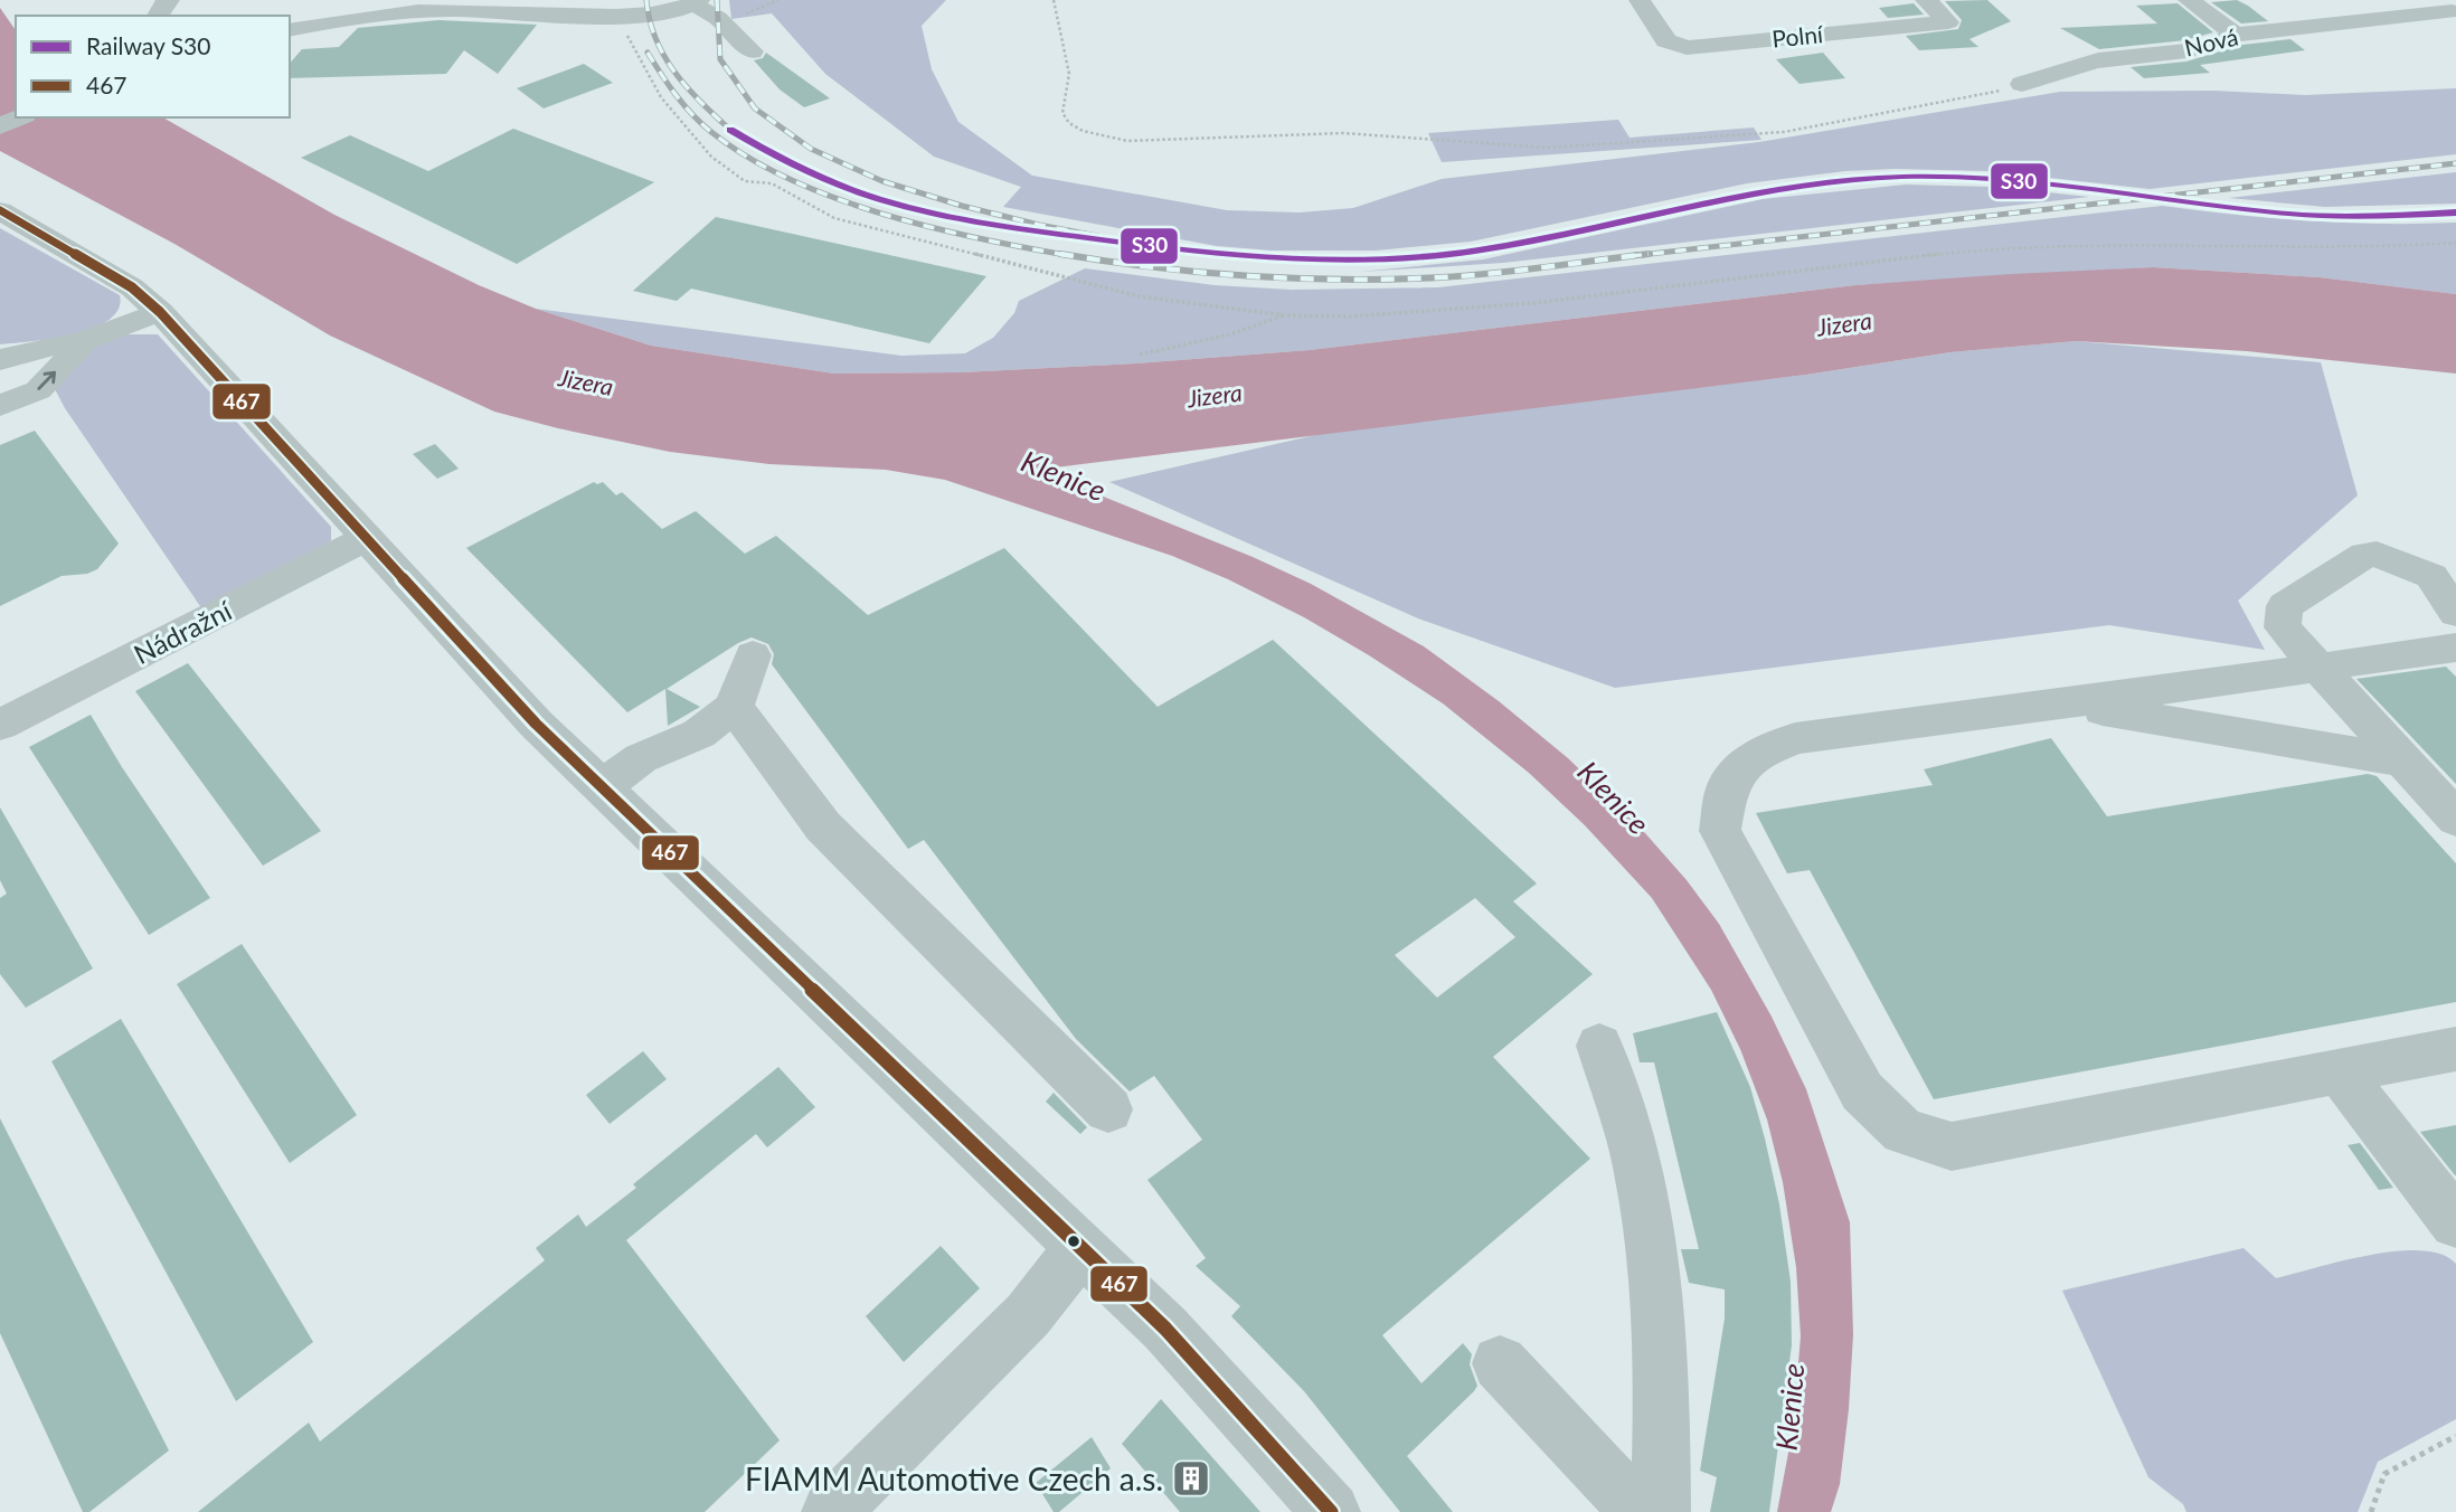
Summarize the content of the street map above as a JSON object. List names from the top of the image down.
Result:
{
  "streets": {
    "street": ["Polní", "Nová", "Nádražní"]
  },
  "water": ["Jizera", "Klenice"],
  "places": {
    "building": ["FIAMM Automotive Czech a.s."]
  },
  "lines": ["rail line S30", "transit line 467"],
  "legend": ["Railway S30", "467"]
}
